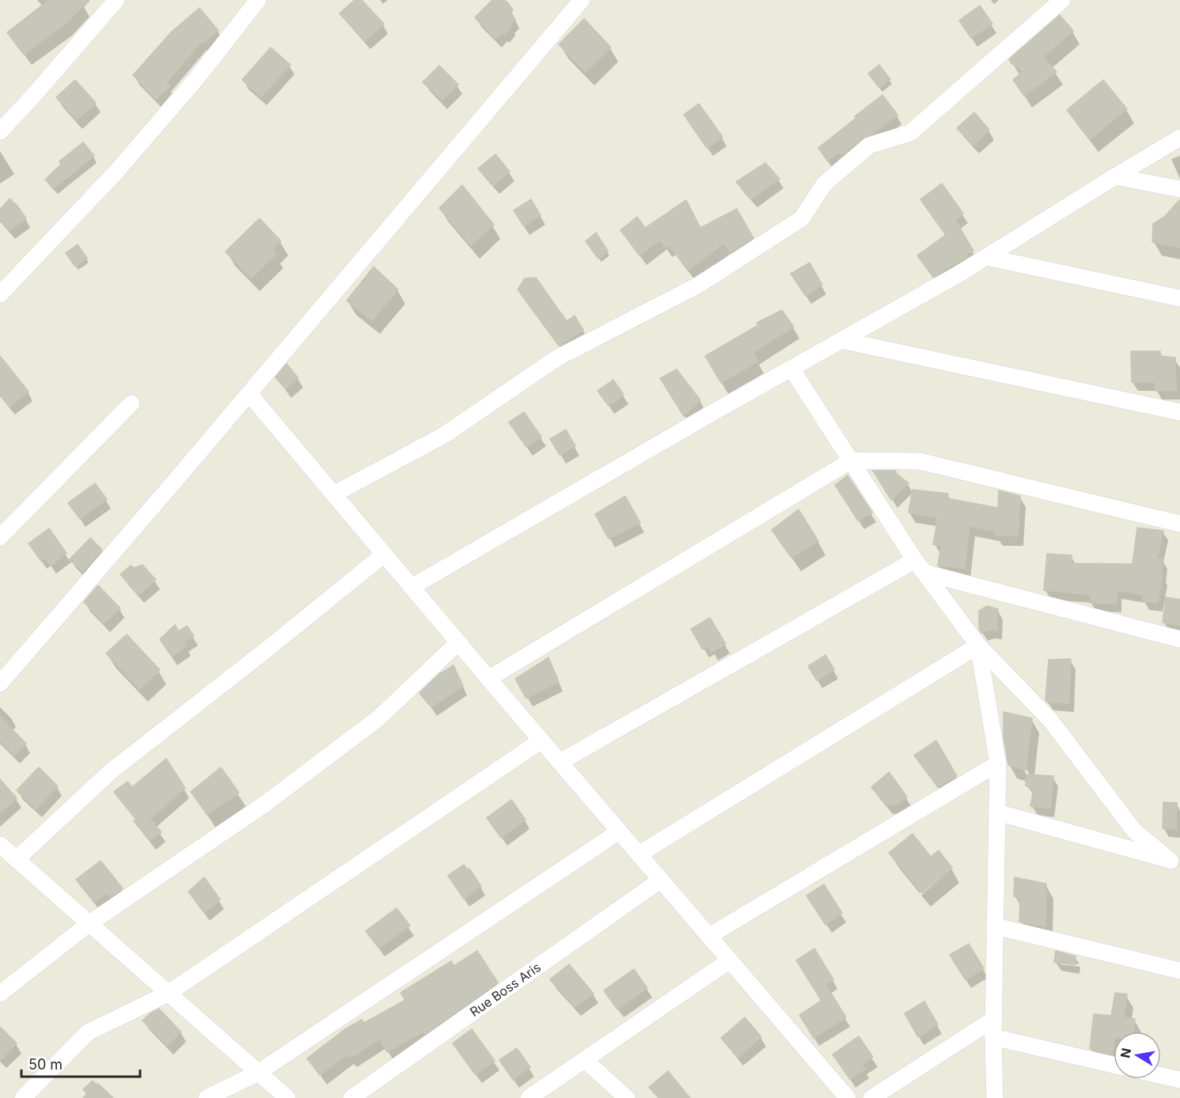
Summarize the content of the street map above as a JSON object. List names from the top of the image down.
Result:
{
  "streets": {
    "street": ["Rue Boss Aris"]
  },
  "scale_bar": "50 m",
  "north": "left"
}
